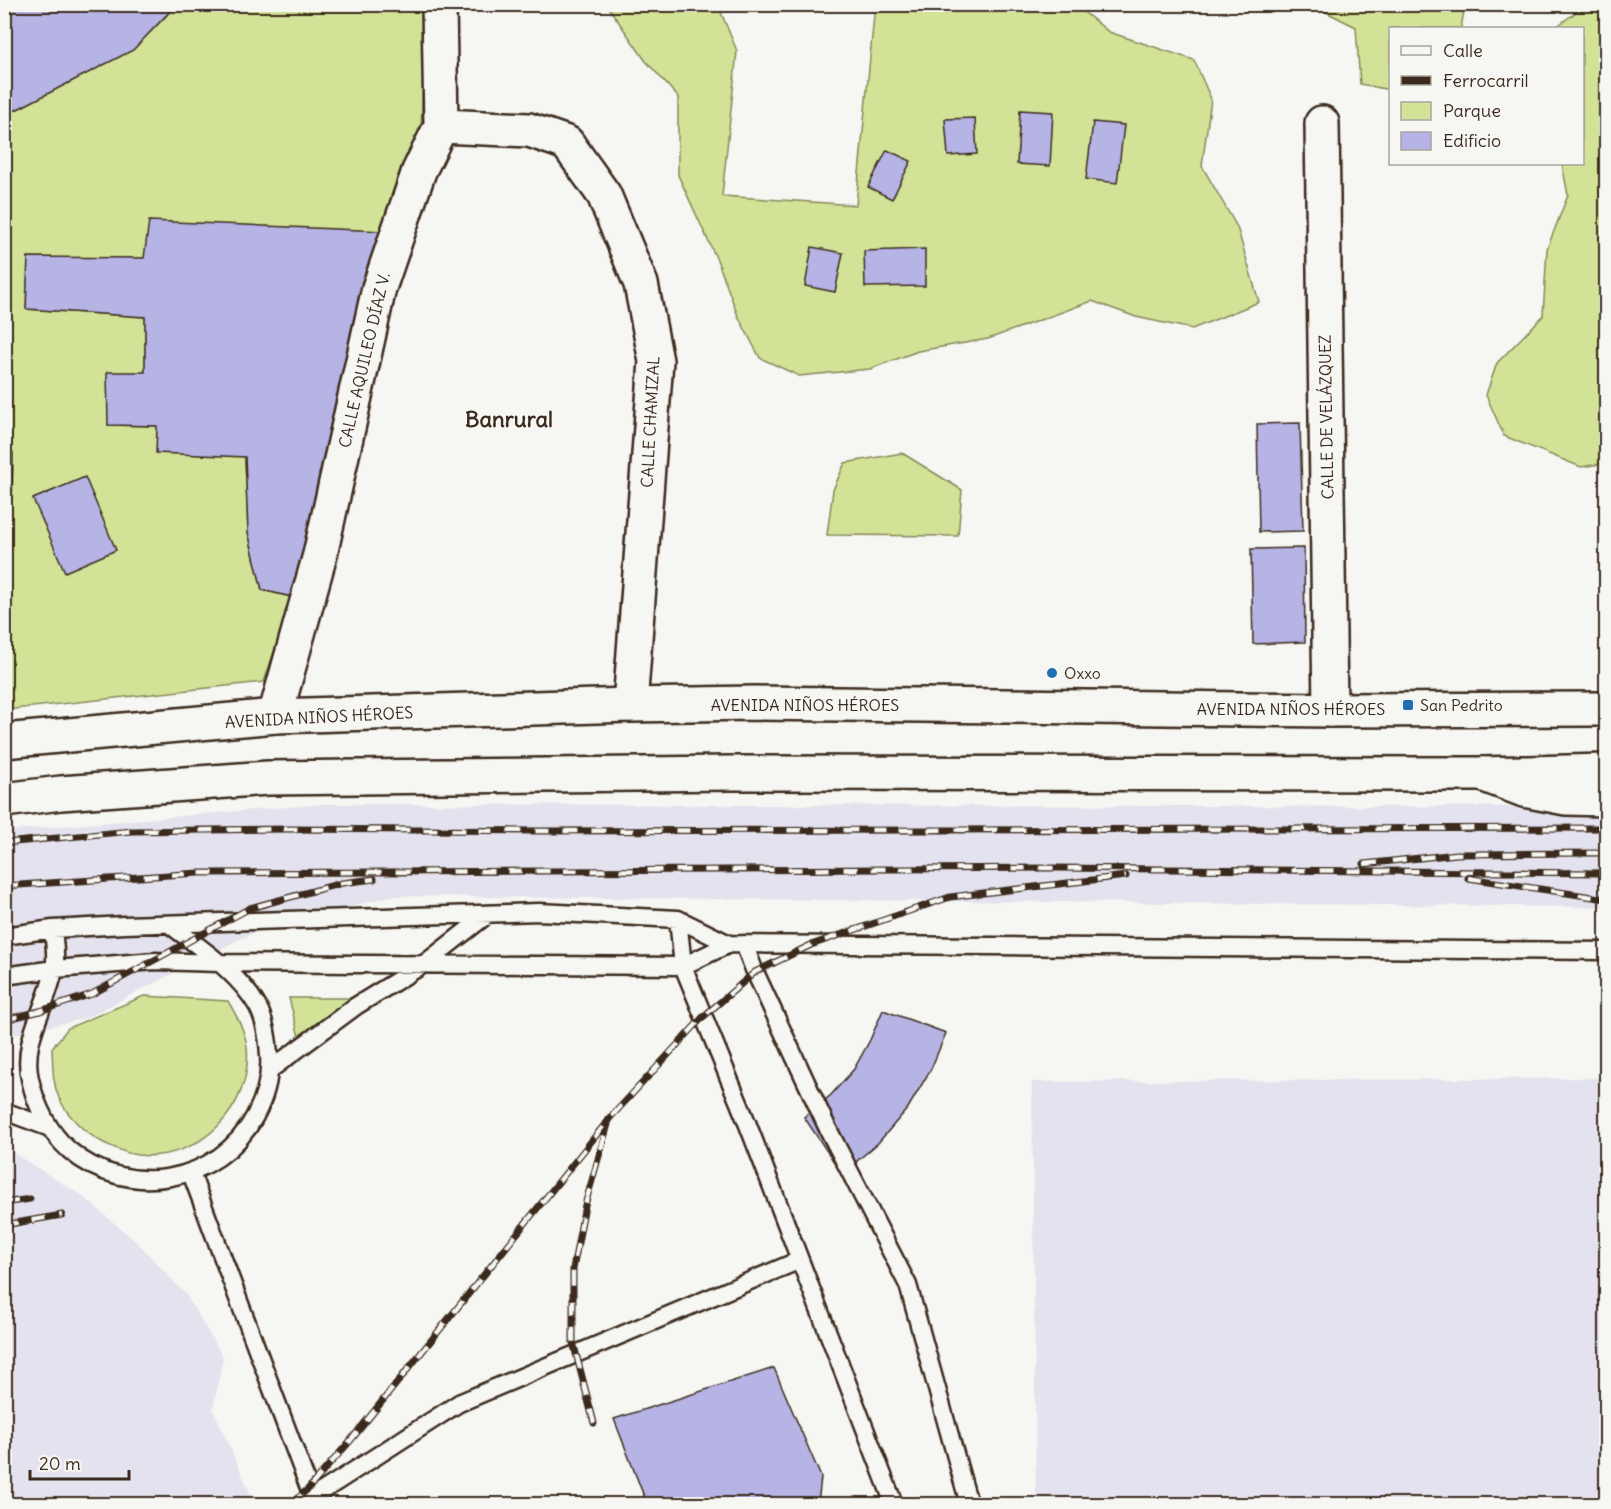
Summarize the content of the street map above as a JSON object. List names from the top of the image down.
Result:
{
  "streets": {
    "main road": [
      "CALLE AQUILEO DÍAZ V.",
      "CALLE DE VELÁZQUEZ",
      "CALLE CHAMIZAL",
      "AVENIDA NIÑOS HÉROES"
    ]
  },
  "crossings": [
    ["CALLE AQUILEO DÍAZ V.", "CALLE CHAMIZAL"],
    ["CALLE AQUILEO DÍAZ V.", "AVENIDA NIÑOS HÉROES"],
    ["CALLE DE VELÁZQUEZ", "AVENIDA NIÑOS HÉROES"],
    ["CALLE CHAMIZAL", "AVENIDA NIÑOS HÉROES"]
  ],
  "districts": ["Banrural"],
  "places": {
    "other": ["Oxxo"],
    "transit": ["San Pedrito"]
  },
  "legend": [
    "Calle",
    "Ferrocarril",
    "Parque",
    "Edificio"
  ],
  "scale_bar": "20 m"
}
